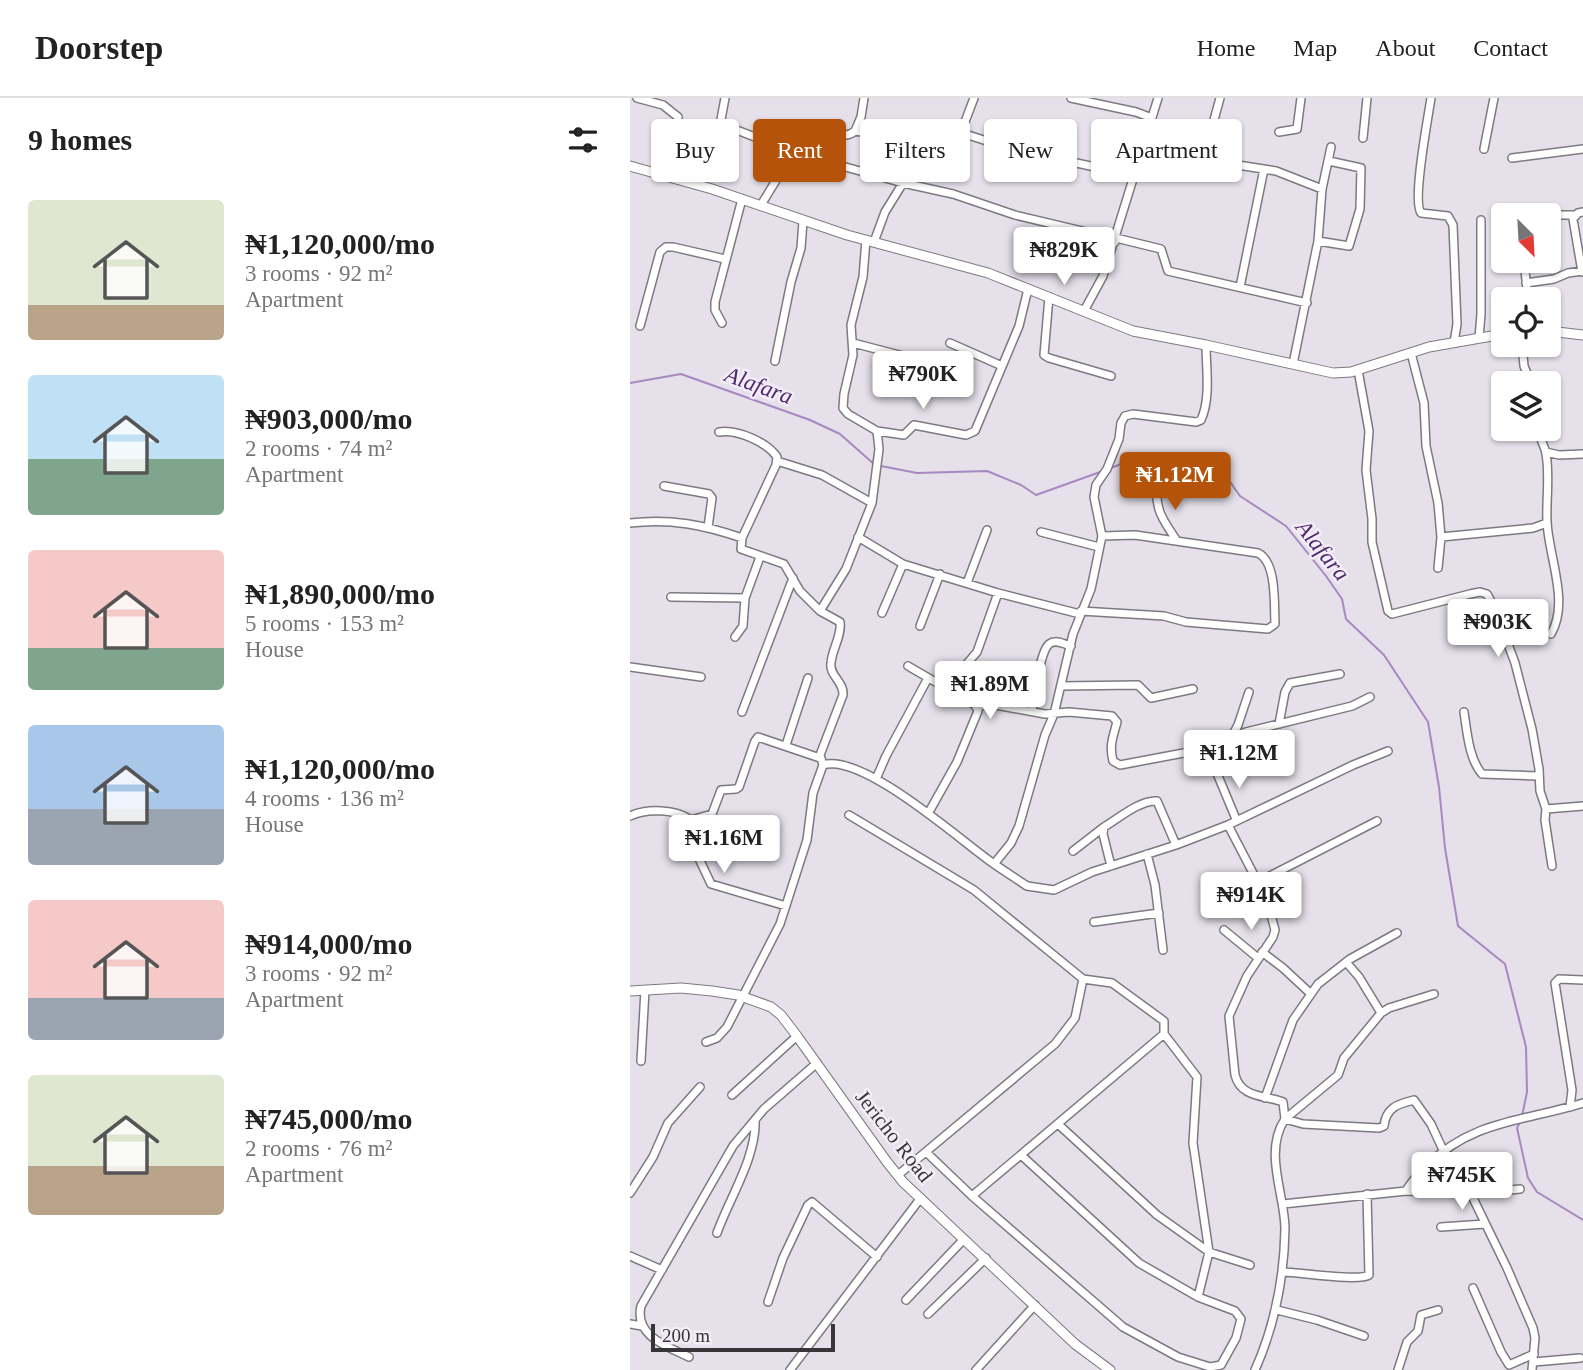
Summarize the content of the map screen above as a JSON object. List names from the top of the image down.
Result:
{
  "streets": {
    "street": ["Jericho Road"]
  },
  "water": ["Alafara"],
  "scale_bar": "200 m",
  "north": "bottom right",
  "page": {
    "header": "Doorstep",
    "nav": [
      "Home",
      "Map",
      "About",
      "Contact"
    ],
    "heading": "9 homes",
    "chip": [
      "Buy",
      "Rent",
      "Filters",
      "New",
      "Apartment"
    ],
    "list": [
      {
        "name": "₦1,120,000/mo",
        "note": "3 rooms · 92 m² · Apartment"
      },
      {
        "name": "₦903,000/mo",
        "note": "2 rooms · 74 m² · Apartment"
      },
      {
        "name": "₦1,890,000/mo",
        "note": "5 rooms · 153 m² · House"
      },
      {
        "name": "₦1,120,000/mo",
        "note": "4 rooms · 136 m² · House"
      },
      {
        "name": "₦914,000/mo",
        "note": "3 rooms · 92 m² · Apartment"
      },
      {
        "name": "₦745,000/mo",
        "note": "2 rooms · 76 m² · Apartment"
      }
    ],
    "price": [
      "₦829K",
      "₦790K",
      "₦1.12M",
      "₦903K",
      "₦1.89M",
      "₦1.12M",
      "₦1.16M",
      "₦914K",
      "₦745K"
    ],
    "scale": "200 m"
  }
}
